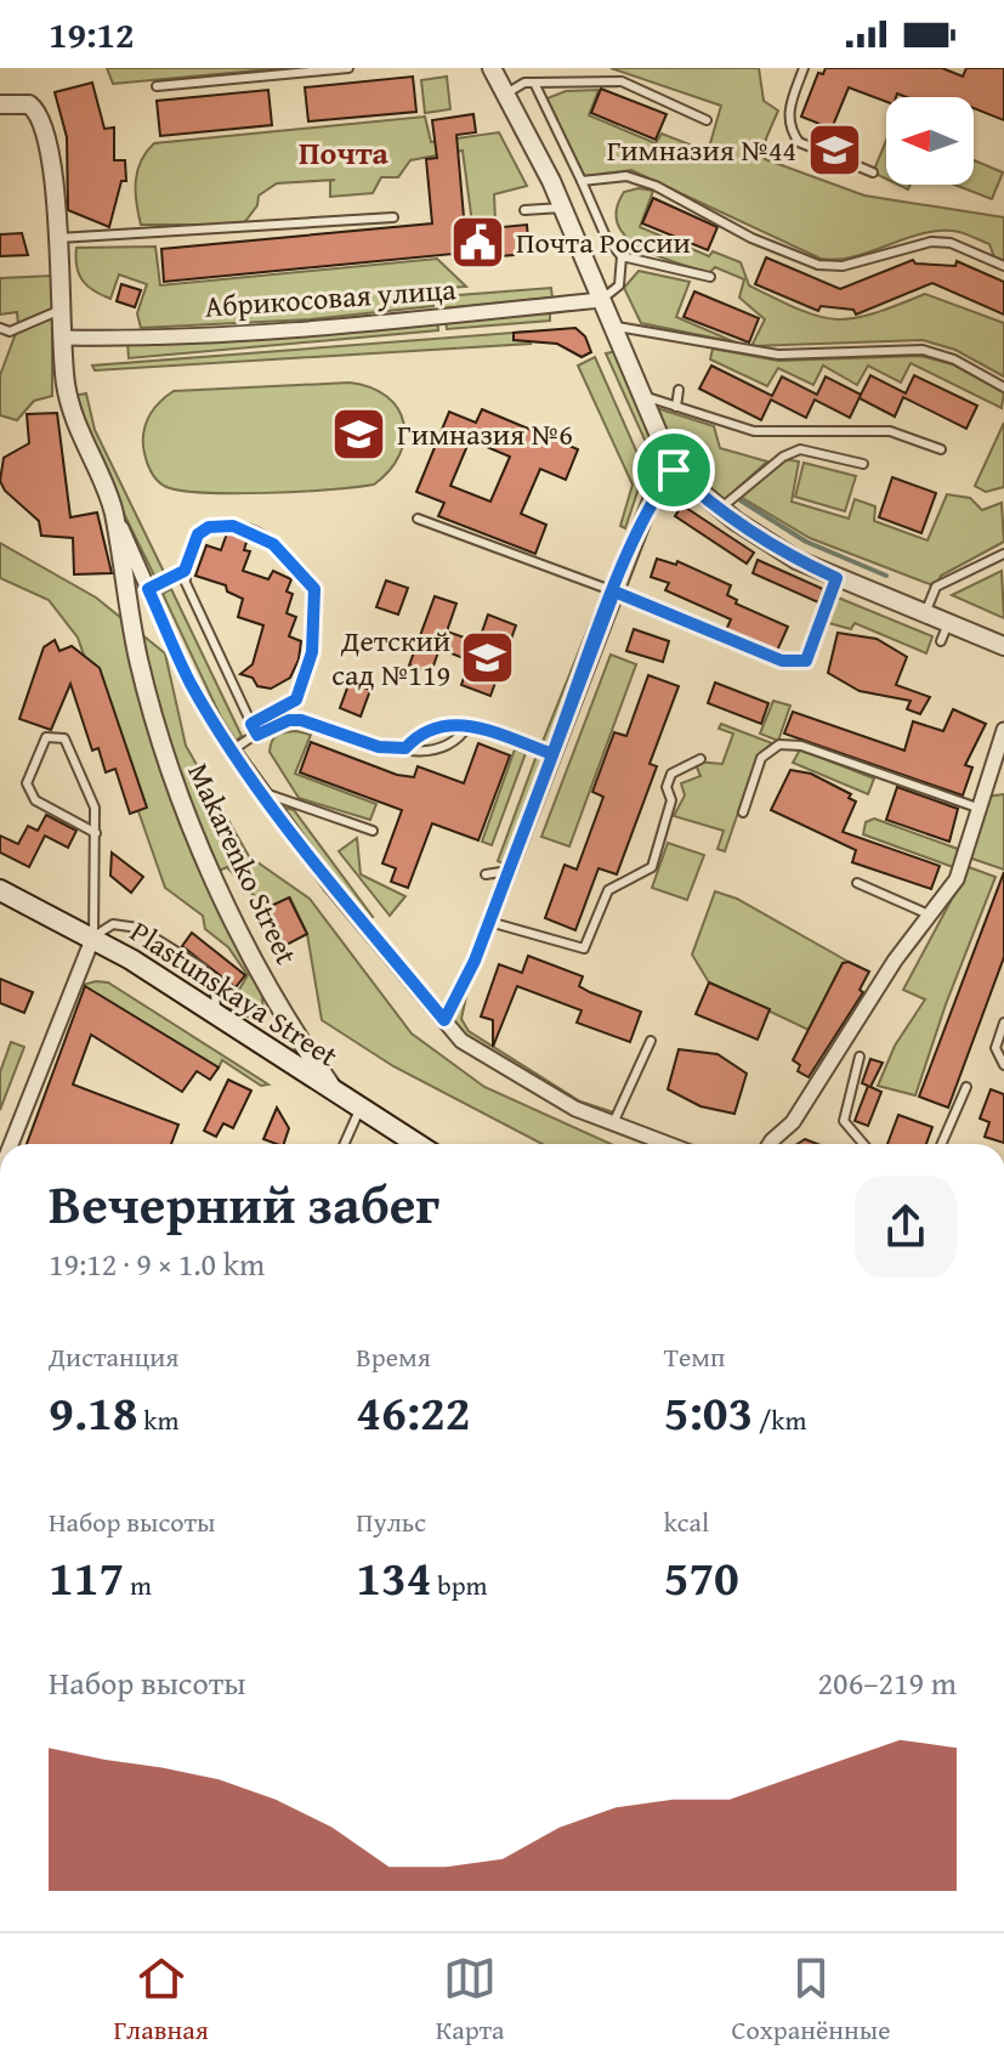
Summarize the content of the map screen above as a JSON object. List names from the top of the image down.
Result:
{
  "streets": {
    "main road": ["Plastunskaya Street"],
    "street": ["Абрикосовая улица", "Makarenko Street"]
  },
  "crossings": [
    ["Абрикосовая улица", "Makarenko Street"],
    ["Makarenko Street", "Plastunskaya Street"]
  ],
  "districts": ["Почта"],
  "places": {
    "school or university": ["Гимназия №44", "Гимназия №6", "Детский сад №119"],
    "public building": ["Почта России"]
  },
  "north": "left",
  "page": {
    "status": "19:12",
    "heading": ["Вечерний забег", "19:12 · 9 × 1.0 km"],
    "stats": [
      ["Дистанция", "9.18 km"],
      ["Время", "46:22"],
      ["Темп", "5:03 /km"],
      ["Набор высоты", "117 m"],
      ["Пульс", "134 bpm"],
      ["kcal", "570"]
    ],
    "chart": ["Набор высоты", "206–219 m"],
    "tabs": ["Главная", "Карта", "Сохранённые"]
  }
}
